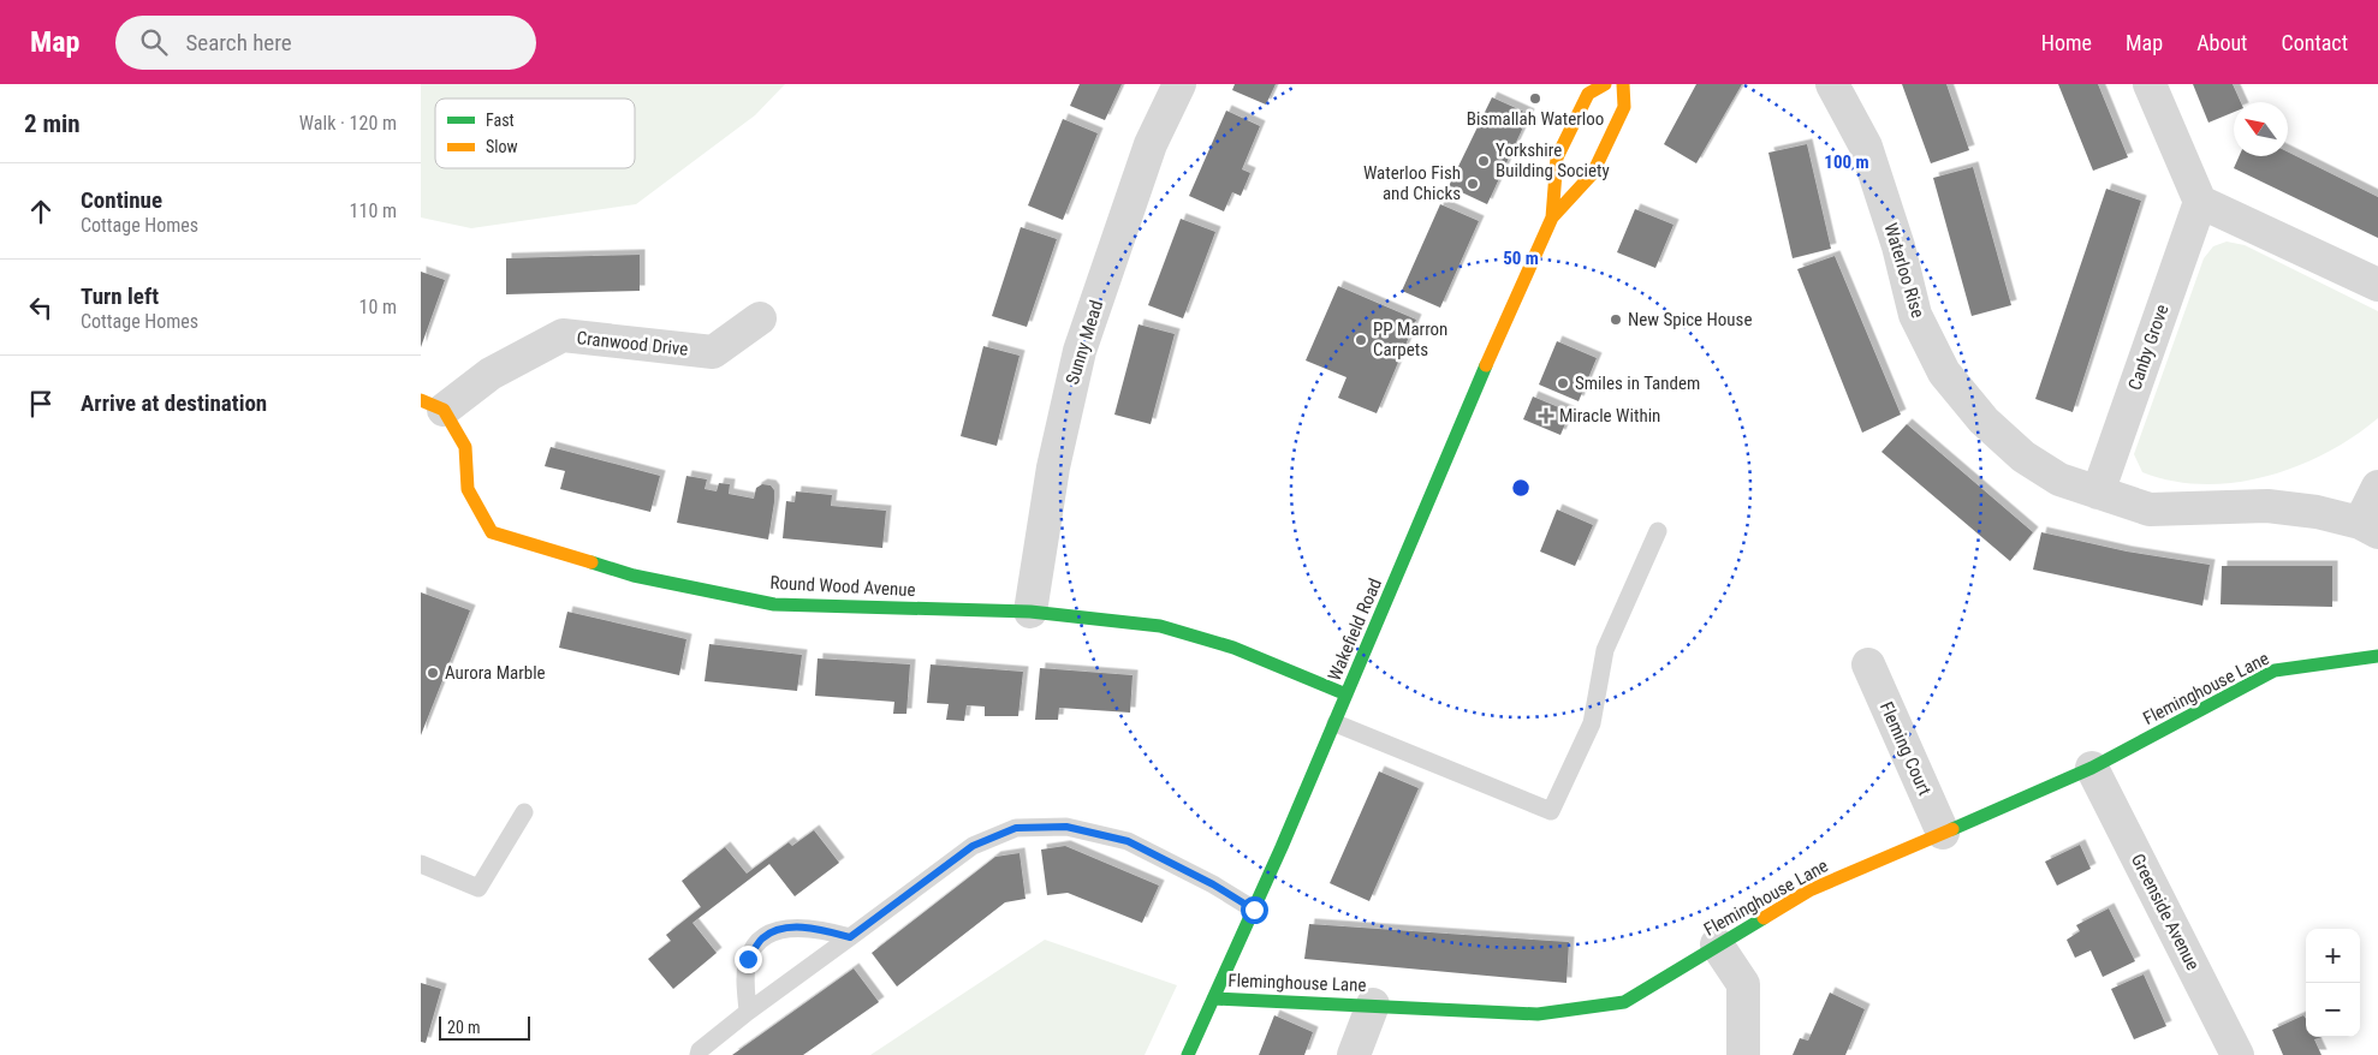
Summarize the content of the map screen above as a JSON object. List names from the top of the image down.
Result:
{
  "streets": {
    "main road": ["Round Wood Avenue", "Wakefield Road", "Fleminghouse Lane"],
    "street": [
      "Waterloo Rise",
      "Sunny Mead",
      "Cranwood Drive",
      "Canby Grove",
      "Fleming Court",
      "Greenside Avenue"
    ]
  },
  "crossings": [
    ["Waterloo Rise", "Canby Grove"],
    ["Sunny Mead", "Round Wood Avenue"],
    ["Cranwood Drive", "Round Wood Avenue"],
    ["Round Wood Avenue", "Wakefield Road"],
    ["Wakefield Road", "Fleminghouse Lane"],
    ["Fleminghouse Lane", "Fleming Court"],
    ["Fleminghouse Lane", "Greenside Avenue"]
  ],
  "places": {
    "other": [
      "Bismallah Waterloo",
      "Yorkshire Building Society",
      "Waterloo Fish and Chicks",
      "New Spice House",
      "PP Marron Carpets",
      "Smiles in Tandem",
      "Aurora Marble"
    ],
    "health": ["Miracle Within"]
  },
  "legend": ["Fast", "Slow"],
  "scale_bar": "20 m",
  "north": "top left",
  "page": {
    "header": "Map",
    "search": "Search here",
    "nav": [
      "Home",
      "Map",
      "About",
      "Contact"
    ],
    "heading": ["2 min", "Walk · 120 m"],
    "list": [
      ["Continue", "Cottage Homes", "110 m"],
      ["Turn left", "Cottage Homes", "10 m"],
      "Arrive at destination"
    ],
    "map_buttons": ["+", "−"],
    "scale": "20 m"
  },
  "rings": ["100 m", "50 m"]
}
